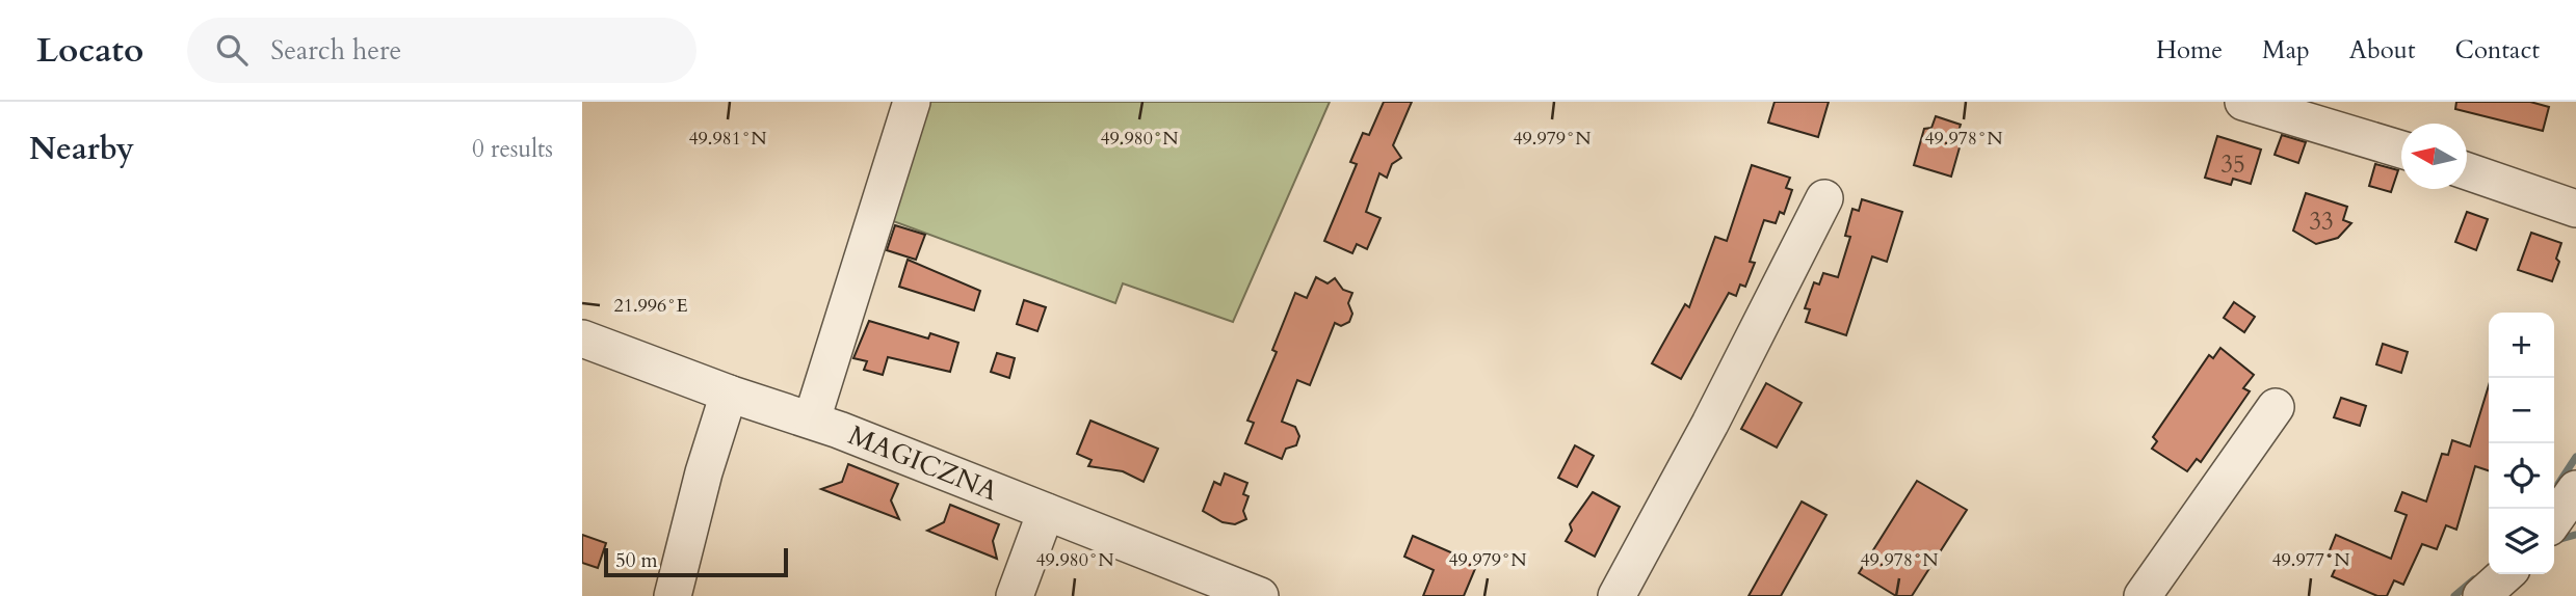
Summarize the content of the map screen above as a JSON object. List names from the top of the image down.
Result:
{
  "streets": {
    "street": ["MAGICZNA"]
  },
  "house_numbers": ["35", "33"],
  "scale_bar": "50 m",
  "north": "left",
  "page": {
    "header": "Locato",
    "search": "Search here",
    "nav": [
      "Home",
      "Map",
      "About",
      "Contact"
    ],
    "heading": ["Nearby", "0 results"],
    "map_buttons": ["+", "−"],
    "scale": "50 m"
  },
  "coordinates": [
    "49.981°N",
    "49.980°N",
    "49.979°N",
    "49.978°N",
    "21.996°E",
    "49.977°N"
  ]
}
